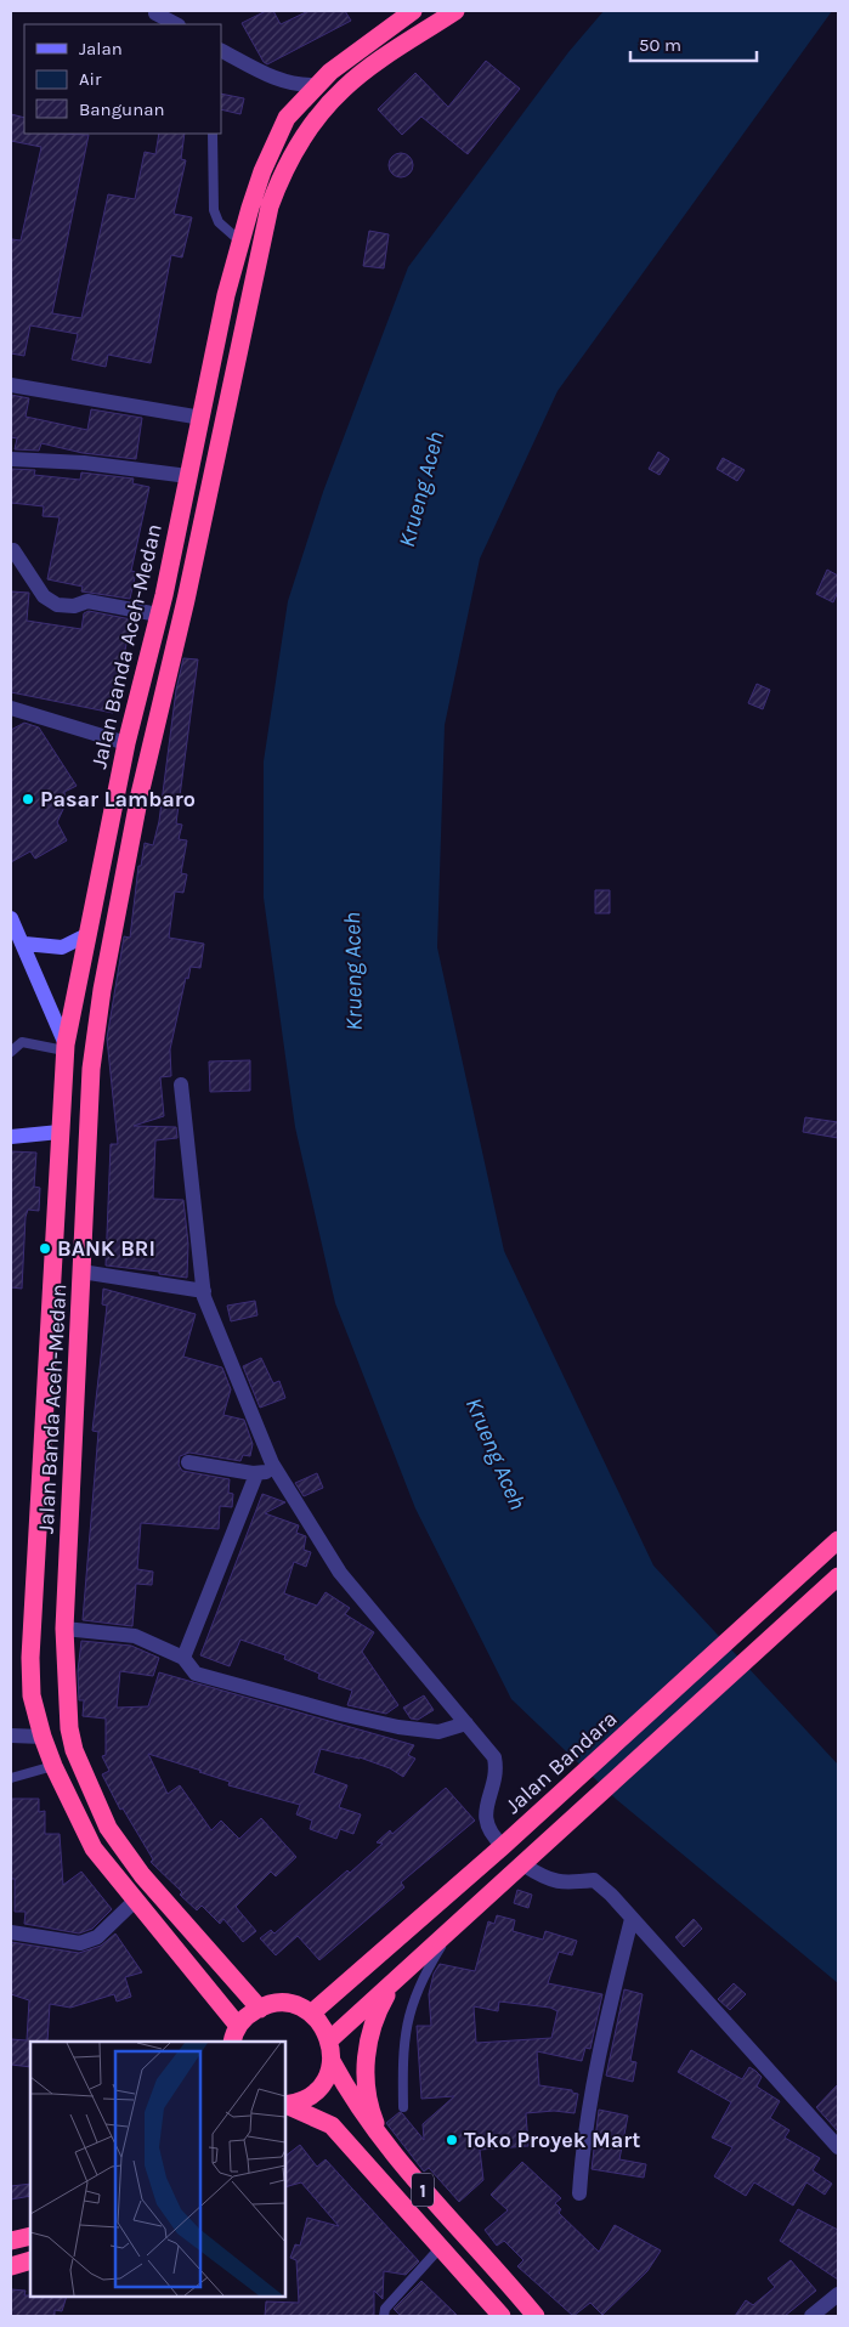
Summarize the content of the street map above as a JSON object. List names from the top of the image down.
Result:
{
  "streets": {
    "highway": ["Jalan Banda Aceh-Medan", "Jalan Bandara", "1"]
  },
  "water": ["Krueng Aceh"],
  "places": ["Pasar Lambaro", "BANK BRI", "Toko Proyek Mart"],
  "legend": ["Jalan", "Air", "Bangunan"],
  "scale_bar": "50 m"
}
